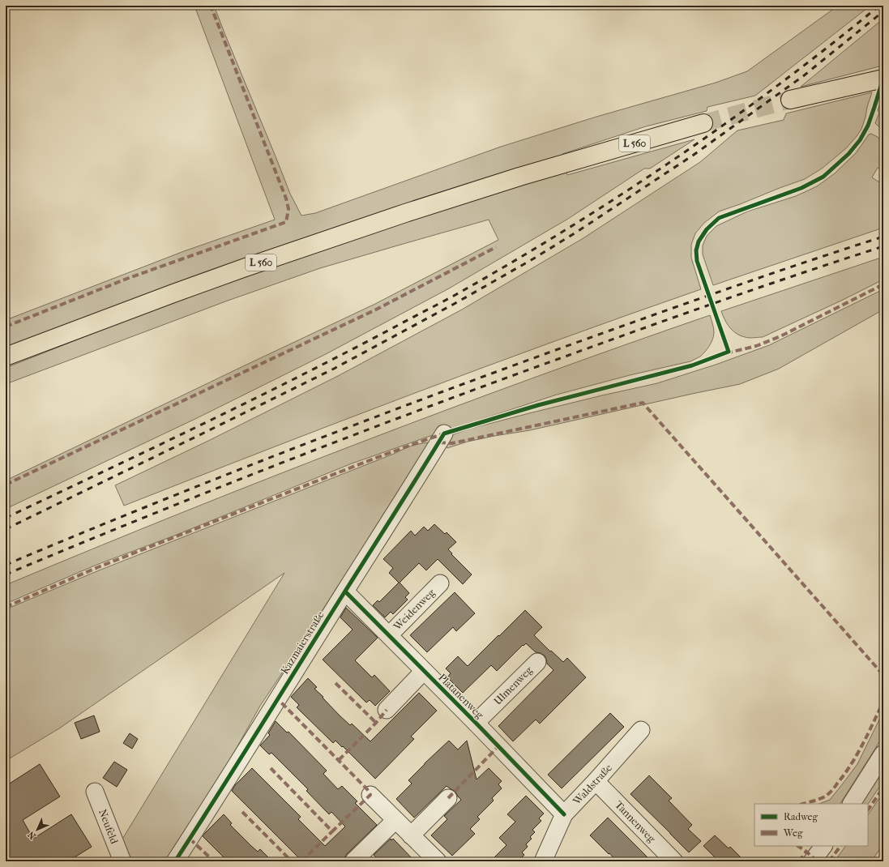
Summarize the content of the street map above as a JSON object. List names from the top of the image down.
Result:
{
  "streets": {
    "main road": ["L 560"],
    "street": [
      "Weidenweg",
      "Kazmaierstraße",
      "Ulmenweg",
      "Platanenweg",
      "Waldstraße",
      "Tannenweg",
      "Neufeld"
    ]
  },
  "crossings": [
    ["Weidenweg", "Platanenweg"],
    ["Kazmaierstraße", "Platanenweg"],
    ["Ulmenweg", "Platanenweg"],
    ["Platanenweg", "Waldstraße"],
    ["Waldstraße", "Tannenweg"]
  ],
  "legend": ["Radweg", "Weg"],
  "north": "bottom left"
}
